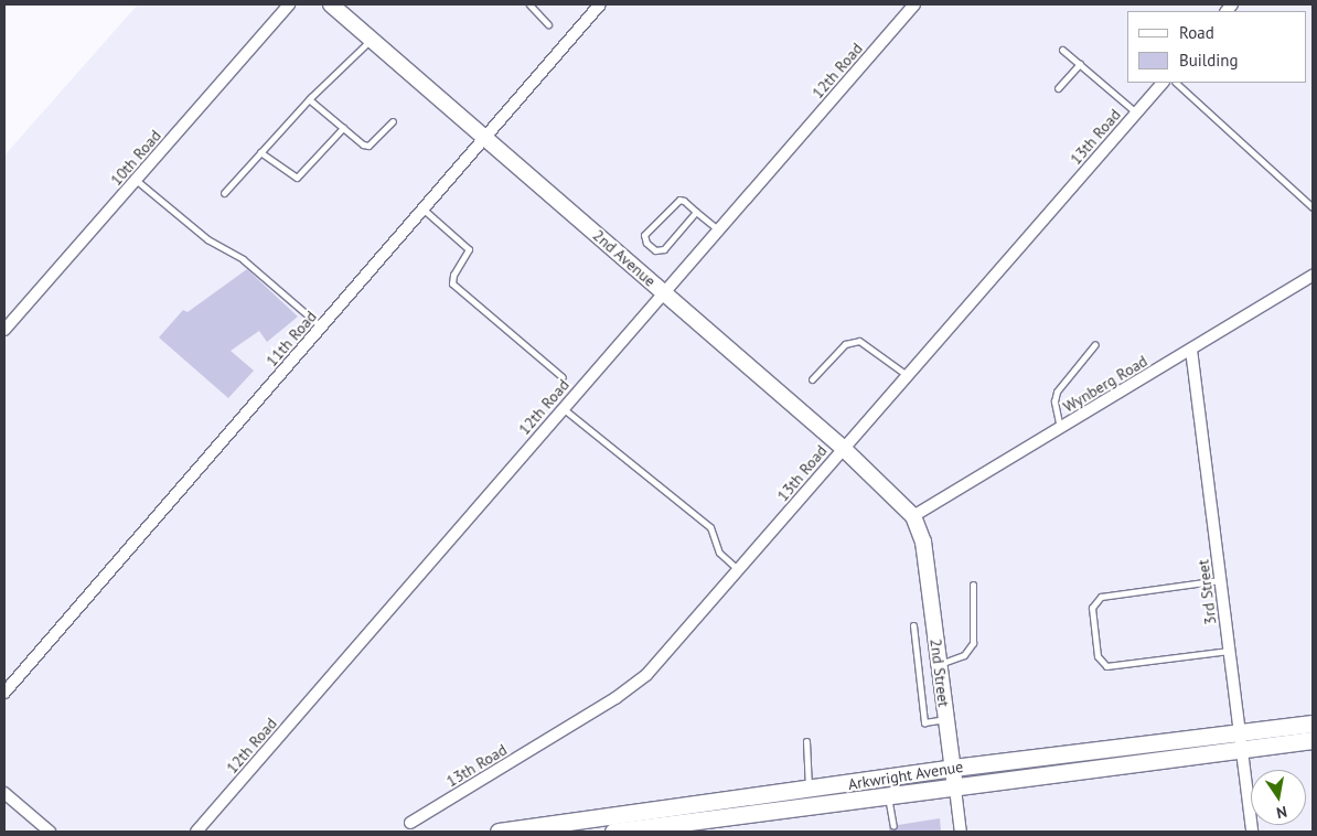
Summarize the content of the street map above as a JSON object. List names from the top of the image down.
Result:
{
  "streets": {
    "main road": ["Arkwright Avenue"],
    "street": [
      "12th Road",
      "13th Road",
      "10th Road",
      "2nd Avenue",
      "11th Road",
      "Wynberg Road",
      "3rd Street",
      "2nd Street"
    ]
  },
  "crossings": [
    ["12th Road", "2nd Avenue"],
    ["13th Road", "2nd Avenue"],
    ["2nd Avenue", "11th Road"],
    ["2nd Avenue", "Wynberg Road"],
    ["2nd Avenue", "2nd Street"],
    ["Wynberg Road", "3rd Street"],
    ["Wynberg Road", "2nd Street"],
    ["3rd Street", "Arkwright Avenue"],
    ["2nd Street", "Arkwright Avenue"]
  ],
  "legend": ["Road", "Building"],
  "north": "bottom"
}
